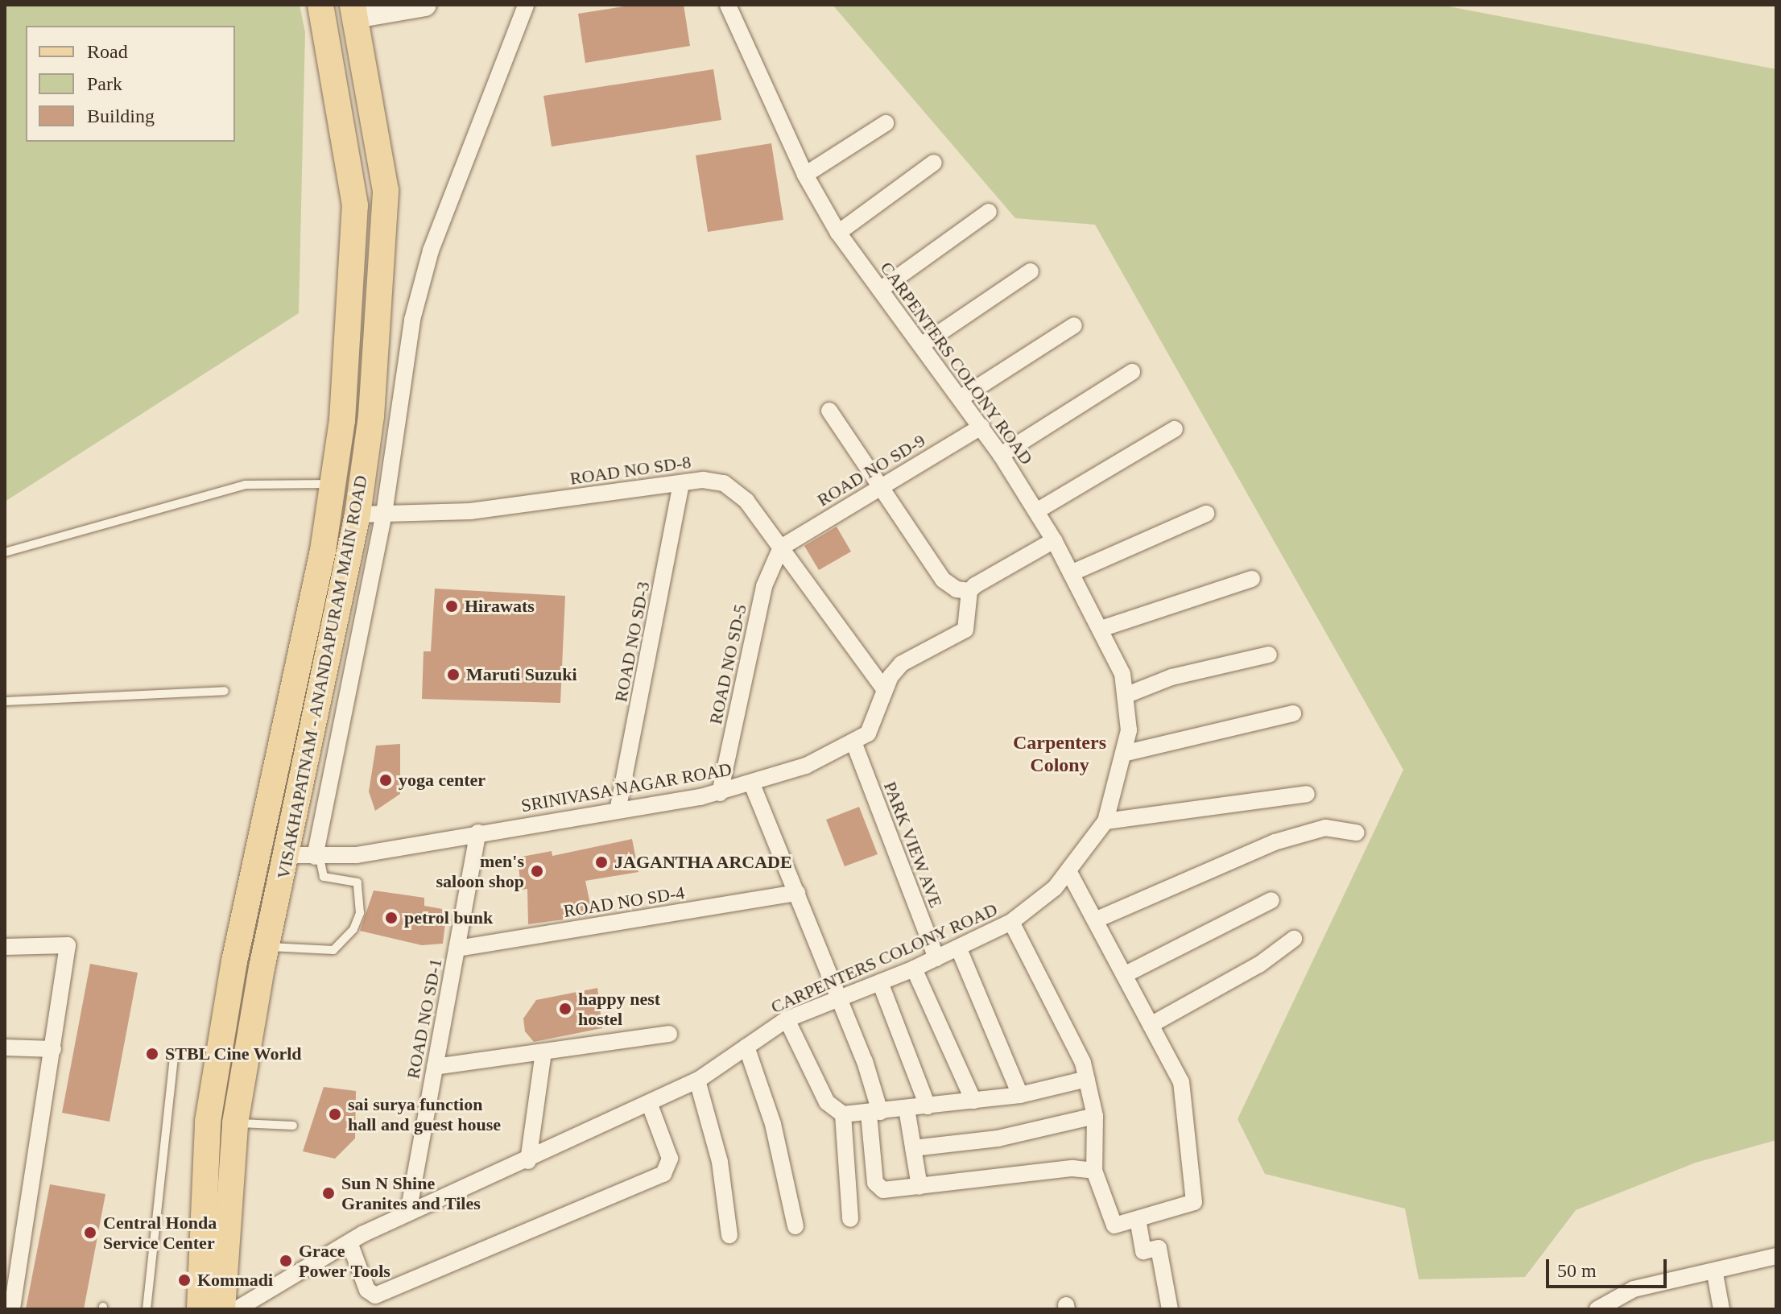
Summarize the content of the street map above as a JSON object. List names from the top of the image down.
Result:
{
  "streets": {
    "main road": ["VISAKHAPATNAM - ANANDAPURAM MAIN ROAD"],
    "street": [
      "CARPENTERS COLONY ROAD",
      "ROAD NO SD-8",
      "ROAD NO SD-9",
      "ROAD NO SD-3",
      "ROAD NO SD-5",
      "SRINIVASA NAGAR ROAD",
      "PARK VIEW AVE",
      "ROAD NO SD-4",
      "ROAD NO SD-1"
    ]
  },
  "crossings": [
    ["CARPENTERS COLONY ROAD", "ROAD NO SD-9"],
    ["CARPENTERS COLONY ROAD", "PARK VIEW AVE"],
    ["CARPENTERS COLONY ROAD", "ROAD NO SD-1"],
    ["ROAD NO SD-8", "ROAD NO SD-9"],
    ["ROAD NO SD-8", "ROAD NO SD-3"],
    ["ROAD NO SD-8", "ROAD NO SD-5"],
    ["ROAD NO SD-8", "VISAKHAPATNAM - ANANDAPURAM MAIN ROAD"],
    ["ROAD NO SD-8", "SRINIVASA NAGAR ROAD"],
    ["ROAD NO SD-9", "ROAD NO SD-5"],
    ["ROAD NO SD-3", "SRINIVASA NAGAR ROAD"],
    ["ROAD NO SD-5", "SRINIVASA NAGAR ROAD"],
    ["VISAKHAPATNAM - ANANDAPURAM MAIN ROAD", "SRINIVASA NAGAR ROAD"],
    ["SRINIVASA NAGAR ROAD", "PARK VIEW AVE"],
    ["SRINIVASA NAGAR ROAD", "ROAD NO SD-1"],
    ["ROAD NO SD-4", "ROAD NO SD-1"]
  ],
  "districts": ["Carpenters Colony"],
  "places": [
    "Hirawats",
    "Maruti Suzuki",
    "yoga center",
    "JAGANTHA ARCADE",
    "men's saloon shop",
    "petrol bunk",
    "happy nest hostel",
    "STBL Cine World",
    "sai surya function hall and guest house",
    "Sun N Shine Granites and Tiles",
    "Central Honda Service Center",
    "Grace Power Tools",
    "Kommadi"
  ],
  "legend": ["Road", "Park", "Building"],
  "scale_bar": "50 m"
}
